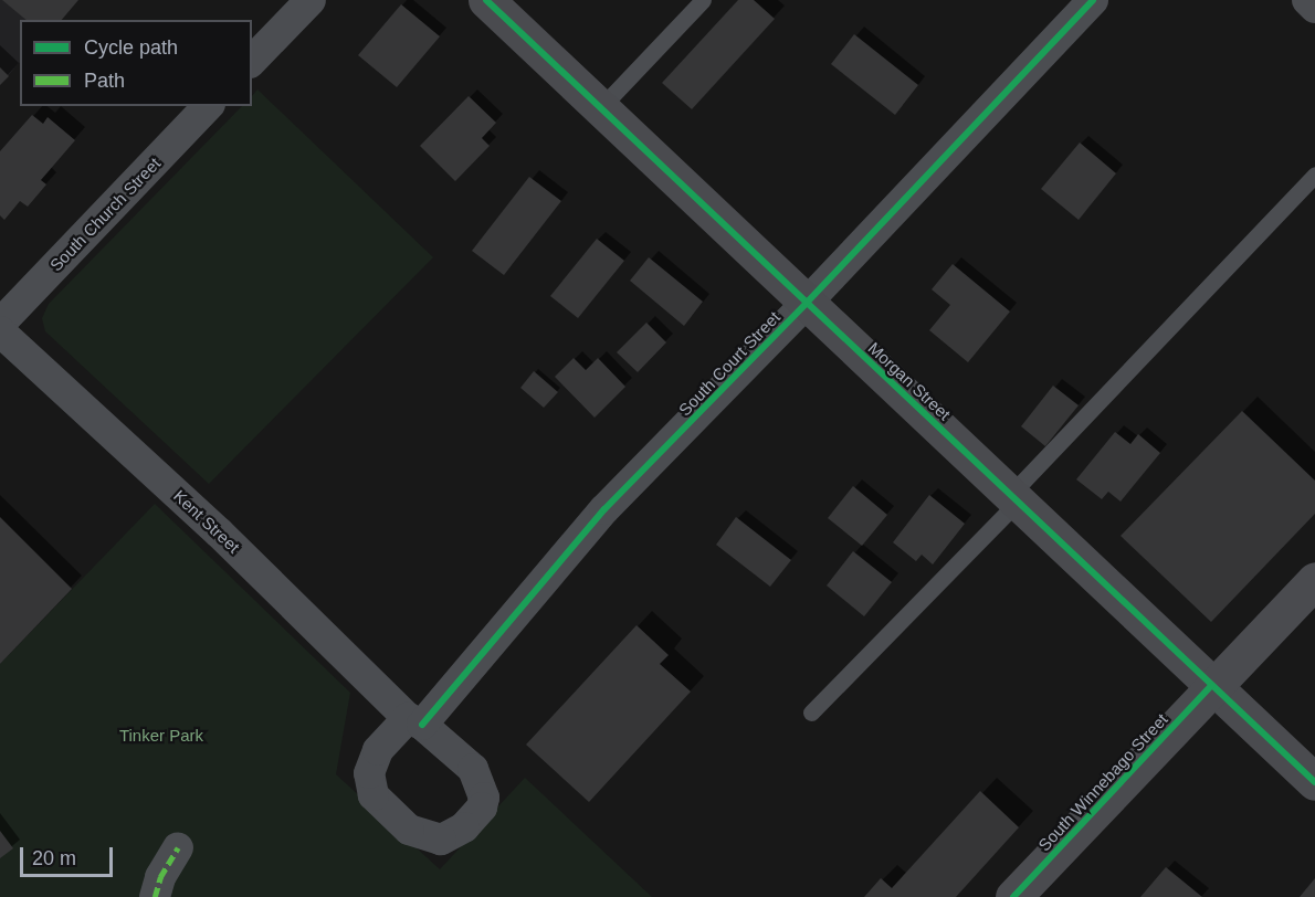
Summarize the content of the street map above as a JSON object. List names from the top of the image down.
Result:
{
  "streets": {
    "main road": ["Morgan Street", "South Winnebago Street"],
    "street": ["South Church Street", "South Court Street", "Kent Street"]
  },
  "crossings": [
    ["South Court Street", "Morgan Street"],
    ["South Court Street", "Kent Street"],
    ["Morgan Street", "South Winnebago Street"]
  ],
  "parks": ["Tinker Park"],
  "legend": ["Cycle path", "Path"],
  "scale_bar": "20 m"
}
